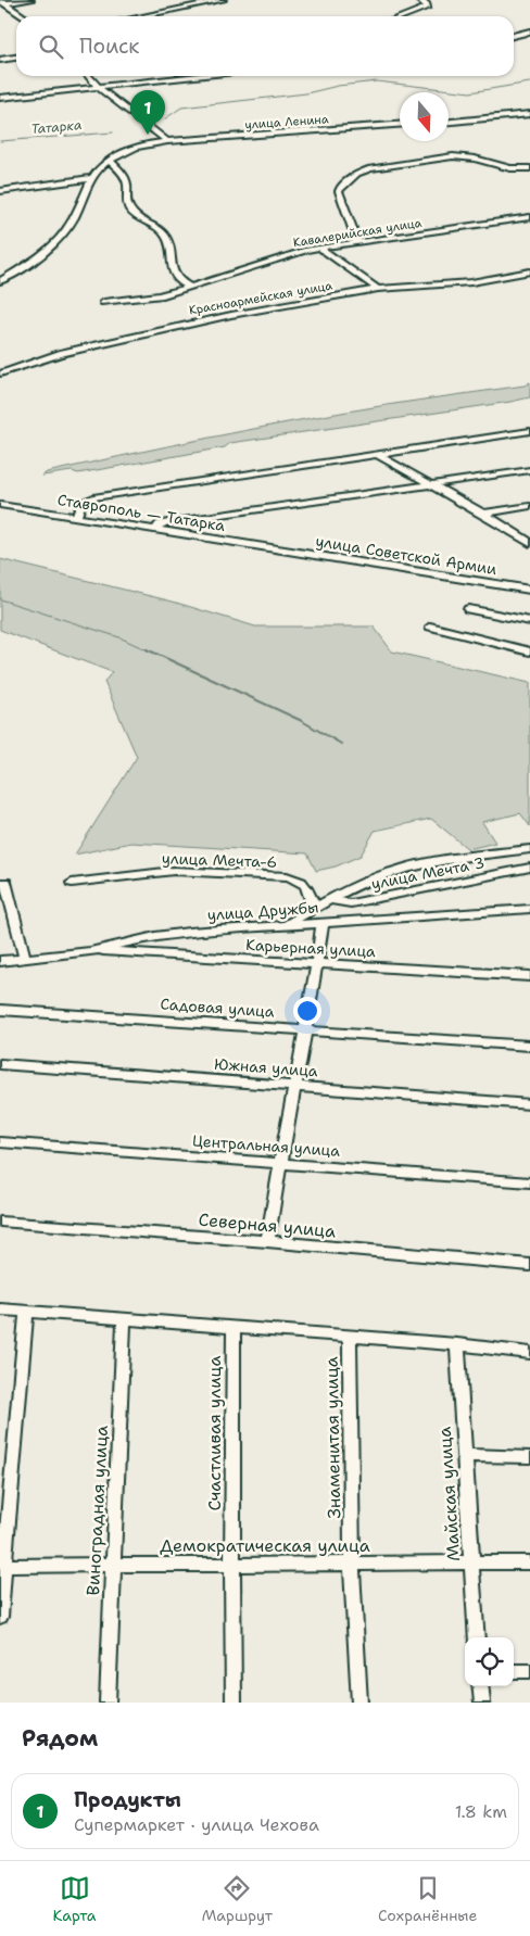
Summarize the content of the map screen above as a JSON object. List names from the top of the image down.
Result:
{
  "streets": {
    "street": [
      "улица Ленина",
      "Кавалерийская улица",
      "Красноармейская улица",
      "Ставрополь — Татарка",
      "улица Советской Армии",
      "улица Мечта-6",
      "улица Мечта 3",
      "улица Дружбы",
      "Карьерная улица",
      "Садовая улица",
      "Южная улица",
      "Центральная улица",
      "Северная улица",
      "Счастливая улица",
      "Знаменитая улица",
      "Майская улица",
      "Виноградная улица",
      "Демократическая улица"
    ]
  },
  "crossings": [
    ["Ставрополь — Татарка", "улица Советской Армии"],
    ["улица Дружбы", "Карьерная улица"],
    ["Счастливая улица", "Демократическая улица"],
    ["Знаменитая улица", "Демократическая улица"],
    ["Майская улица", "Демократическая улица"],
    ["Виноградная улица", "Демократическая улица"]
  ],
  "water": ["Татарка"],
  "north": "bottom",
  "page": {
    "search": "Поиск",
    "pins": "1",
    "heading": "Рядом",
    "list": [
      {
        "mark": "1",
        "name": "Продукты",
        "note": "Супермаркет · улица Чехова",
        "value": "1.8 km"
      }
    ],
    "nav": ["Карта", "Маршрут", "Сохранённые"]
  }
}
